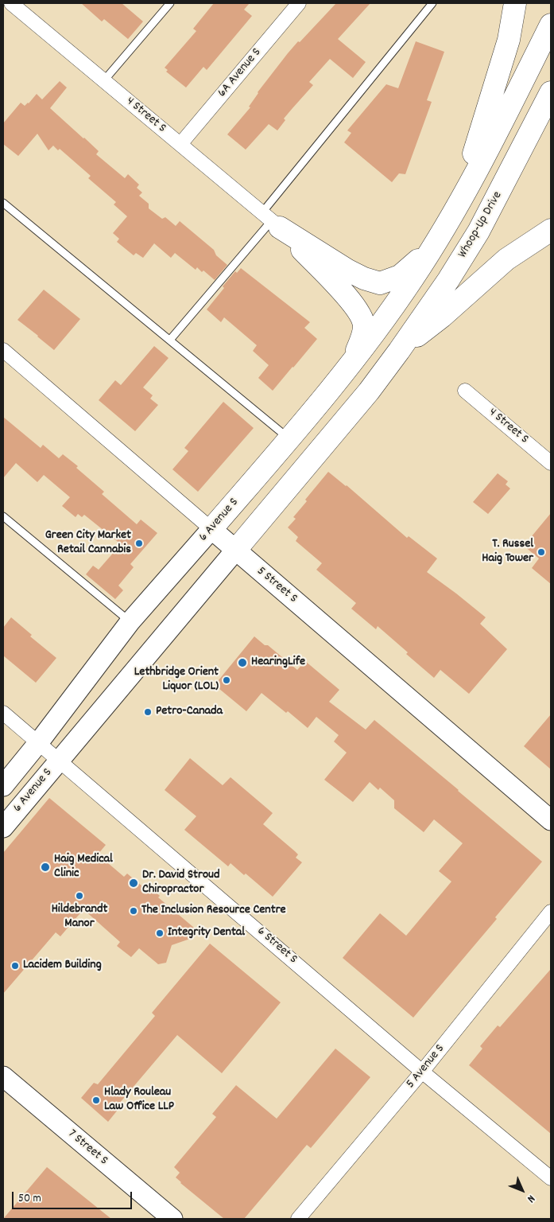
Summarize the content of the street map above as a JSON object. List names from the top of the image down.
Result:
{
  "streets": {
    "highway": ["Whoop-Up Drive", "6 Avenue S"],
    "main road": ["5 Street S", "7 Street S"],
    "street": [
      "6A Avenue S",
      "4 Street S",
      "6 Street S",
      "5 Avenue S"
    ]
  },
  "crossings": [
    ["6A Avenue S", "4 Street S"],
    ["Whoop-Up Drive", "6 Avenue S"],
    ["6 Avenue S", "5 Street S"],
    ["6 Avenue S", "6 Street S"],
    ["6 Street S", "5 Avenue S"]
  ],
  "places": [
    "Green City Market Retail Cannabis",
    "T. Russel Haig Tower",
    "HearingLife",
    "Lethbridge Orient Liquor (LOL)",
    "Petro-Canada",
    "Haig Medical Clinic",
    "Dr. David Stroud Chiropractor",
    "Hildebrandt Manor",
    "The Inclusion Resource Centre",
    "Integrity Dental",
    "Lacidem Building",
    "Hlady Rouleau Law Office LLP"
  ],
  "scale_bar": "50 m",
  "north": "bottom right"
}
